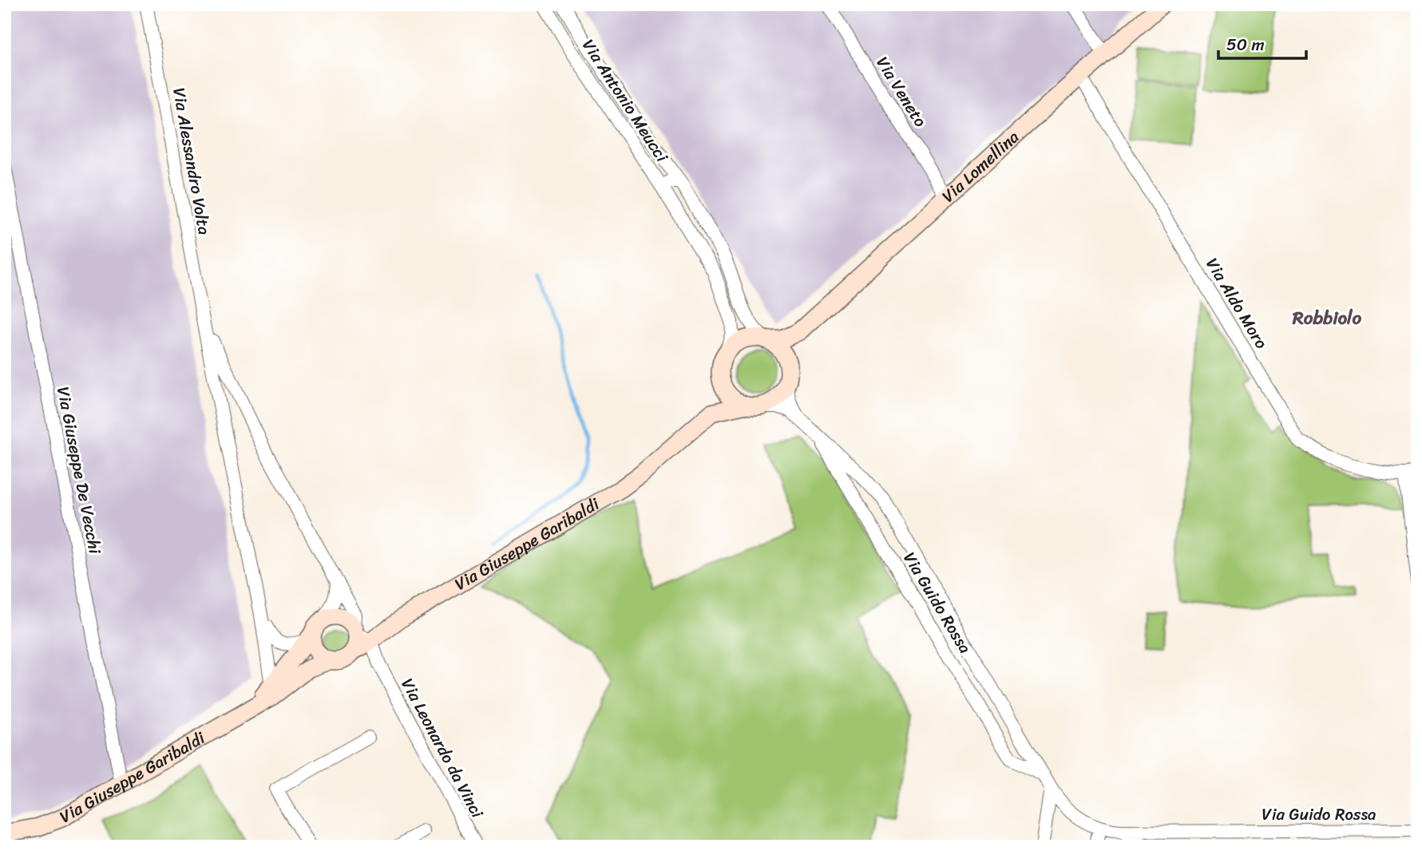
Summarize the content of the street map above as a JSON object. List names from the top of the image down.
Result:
{
  "streets": {
    "main road": ["Via Lomellina", "Via Giuseppe Garibaldi"],
    "street": [
      "Via Veneto",
      "Via Antonio Meucci",
      "Via Alessandro Volta",
      "Via Aldo Moro",
      "Via Giuseppe De Vecchi",
      "Via Guido Rossa",
      "Via Leonardo da Vinci"
    ]
  },
  "crossings": [
    ["Via Veneto", "Via Lomellina"],
    ["Via Antonio Meucci", "Via Lomellina"],
    ["Via Antonio Meucci", "Via Guido Rossa"],
    ["Via Alessandro Volta", "Via Giuseppe Garibaldi"],
    ["Via Alessandro Volta", "Via Leonardo da Vinci"],
    ["Via Lomellina", "Via Aldo Moro"],
    ["Via Lomellina", "Via Guido Rossa"],
    ["Via Giuseppe De Vecchi", "Via Giuseppe Garibaldi"],
    ["Via Giuseppe Garibaldi", "Via Leonardo da Vinci"]
  ],
  "districts": ["Robbiolo"],
  "scale_bar": "50 m"
}
